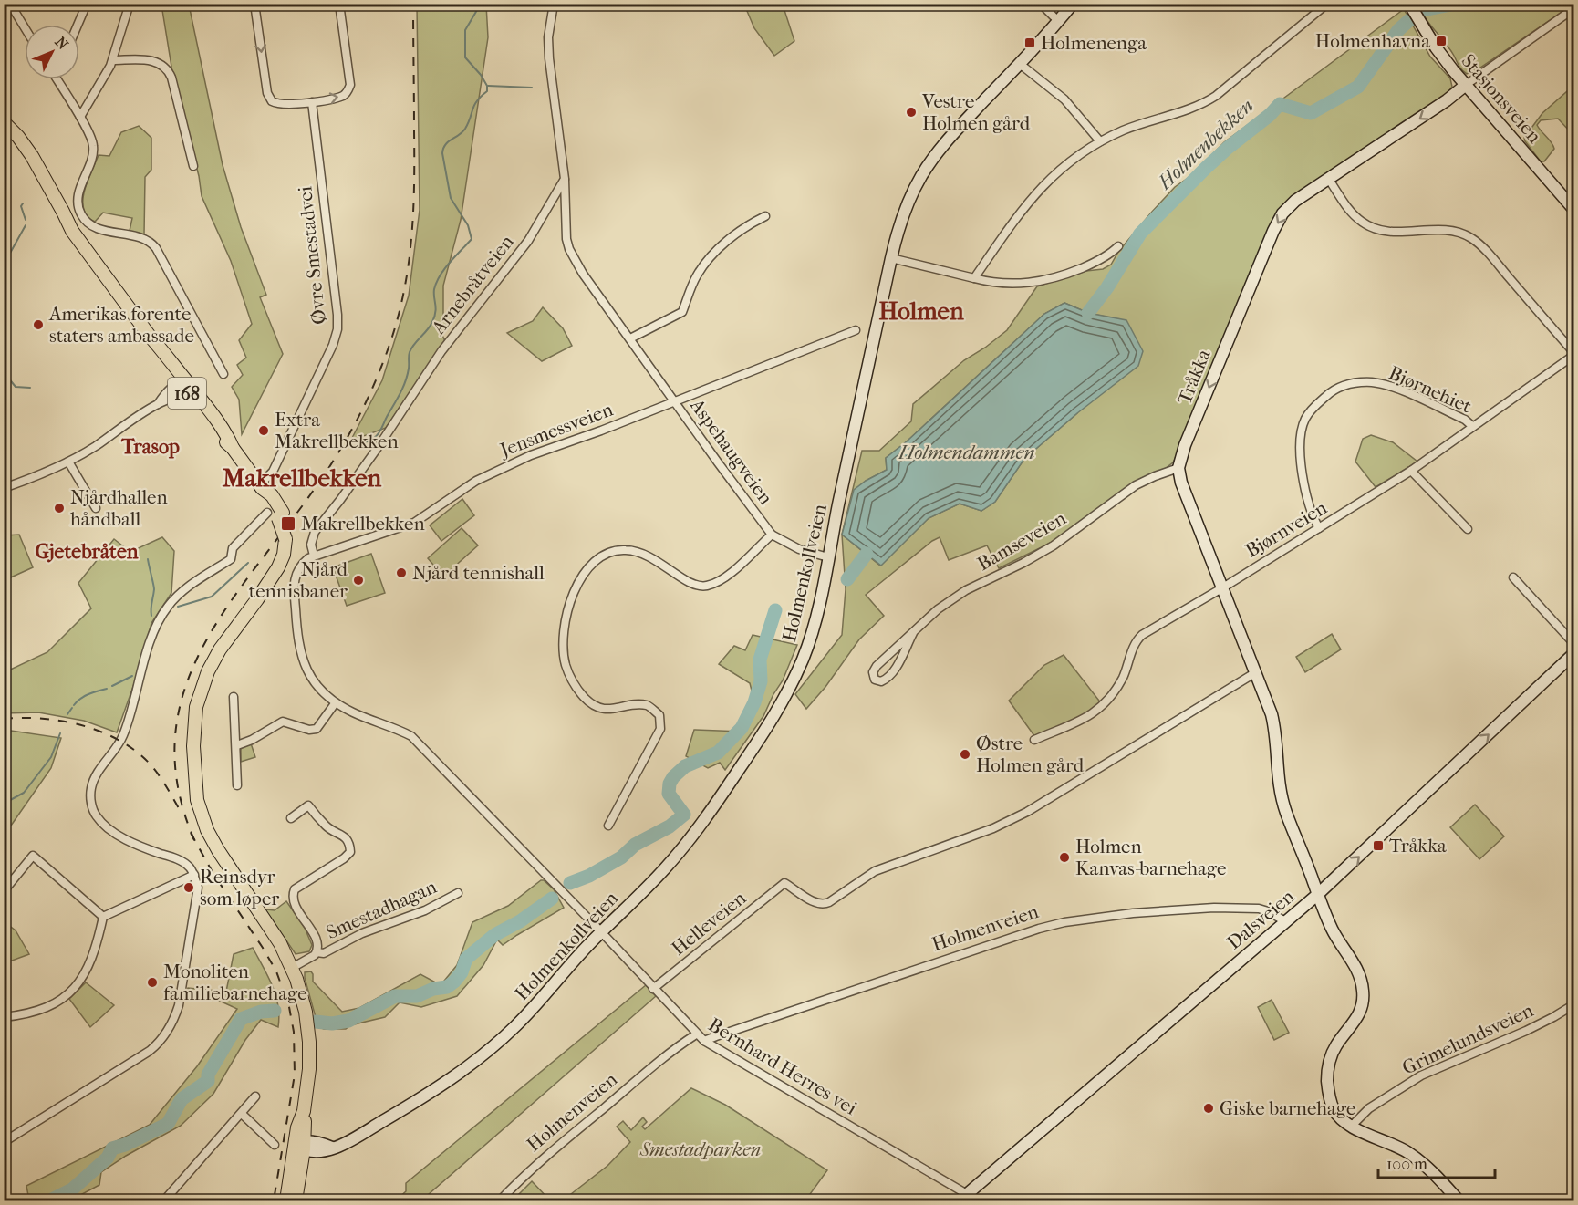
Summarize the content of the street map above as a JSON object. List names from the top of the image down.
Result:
{
  "streets": {
    "main road": ["168"],
    "street": [
      "Stasjonsveien",
      "Øvre Smestadvei",
      "Arnebråtveien",
      "Tråkka",
      "Bjørnehiet",
      "Jensmessveien",
      "Aspehaugveien",
      "Bjørnveien",
      "Bamseveien",
      "Holmenkollveien",
      "Smestadhagan",
      "Dalsveien",
      "Helleveien",
      "Holmenveien",
      "Grimelundsveien",
      "Bernhard Herres vei"
    ]
  },
  "crossings": [
    ["Stasjonsveien", "Tråkka"],
    ["Øvre Smestadvei", "168"],
    ["Arnebråtveien", "Jensmessveien"],
    ["Arnebråtveien", "Aspehaugveien"],
    ["Tråkka", "Bamseveien"],
    ["Bjørnehiet", "Bjørnveien"],
    ["168", "Holmenkollveien"],
    ["168", "Smestadhagan"],
    ["Jensmessveien", "Aspehaugveien"],
    ["Jensmessveien", "Bernhard Herres vei"],
    ["Aspehaugveien", "Holmenkollveien"],
    ["Holmenkollveien", "Bernhard Herres vei"],
    ["Dalsveien", "Holmenveien"],
    ["Dalsveien", "Bernhard Herres vei"],
    ["Helleveien", "Bernhard Herres vei"],
    ["Holmenveien", "Bernhard Herres vei"]
  ],
  "one_way": ["Tråkka", "Dalsveien"],
  "districts": [
    "Holmen",
    "Trasop",
    "Makrellbekken",
    "Gjetebråten"
  ],
  "water": ["Holmenbekken", "Holmendammen"],
  "parks": ["Smestadparken"],
  "places": {
    "transit": [
      "Holmenhavna",
      "Holmenenga",
      "Makrellbekken",
      "Tråkka"
    ],
    "other": [
      "Vestre Holmen gård",
      "Amerikas forente staters ambassade",
      "Extra Makrellbekken",
      "Njårdhallen håndball",
      "Njård tennishall",
      "Njård tennisbaner",
      "Østre Holmen gård",
      "Holmen Kanvas-barnehage",
      "Reinsdyr som løper",
      "Monoliten familiebarnehage",
      "Giske barnehage"
    ]
  },
  "scale_bar": "100 m",
  "north": "top right"
}
